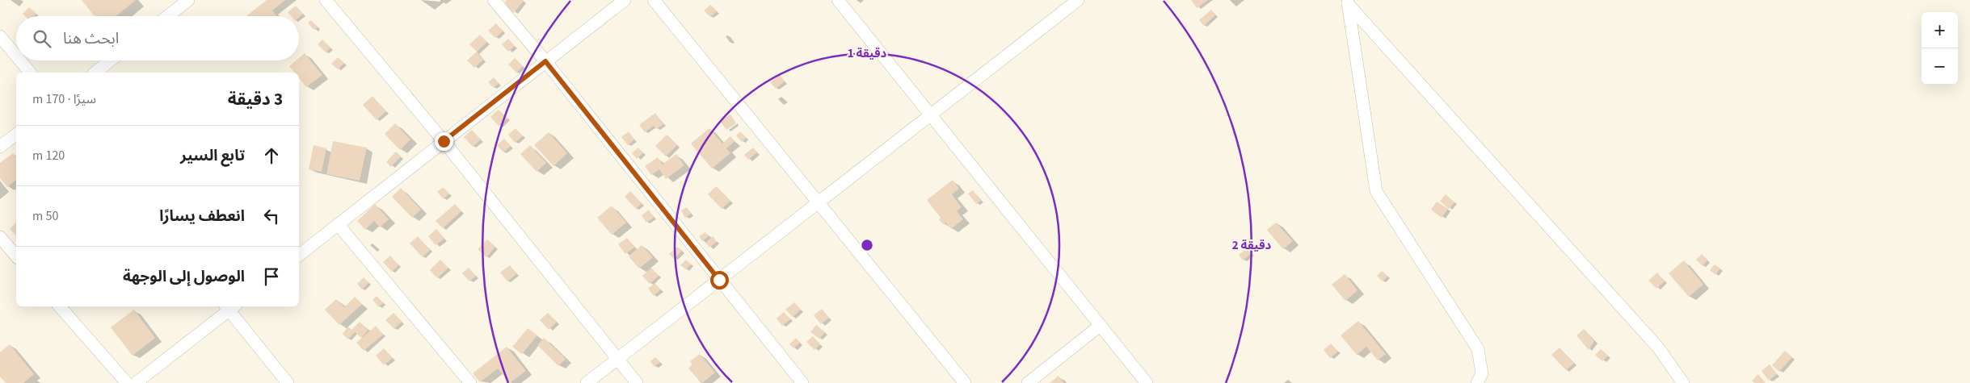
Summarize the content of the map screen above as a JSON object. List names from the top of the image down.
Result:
{
  "page": {
    "map_buttons": ["+", "−"],
    "search": "ابحث هنا",
    "heading": ["3 دقيقة", "سيرًا · 170 m"],
    "list": [
      ["تابع السير", "120 m"],
      ["انعطف يسارًا", "50 m"],
      "الوصول إلى الوجهة"
    ]
  },
  "rings": ["1 دقيقة", "2 دقيقة"]
}
